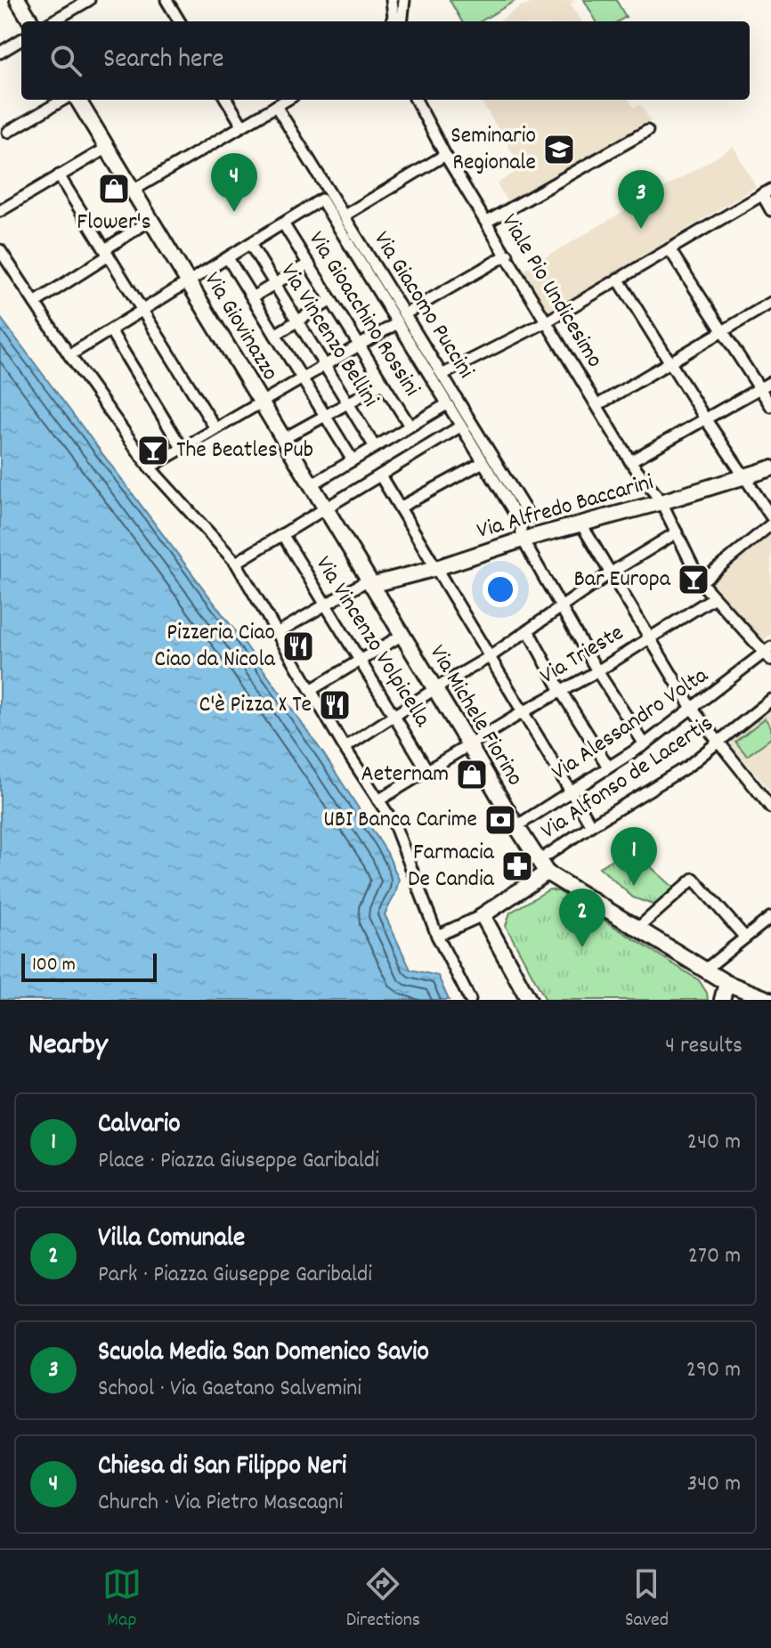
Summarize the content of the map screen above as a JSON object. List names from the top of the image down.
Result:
{
  "streets": {
    "street": [
      "Viale Pio Undicesimo",
      "Via Giacomo Puccini",
      "Via Gioacchino Rossini",
      "Via Giovinazzo",
      "Via Vincenzo Bellini",
      "Via Alfredo Baccarini",
      "Via Vincenzo Volpicella",
      "Via Trieste",
      "Via Michele Fiorino",
      "Via Alessandro Volta",
      "Via Alfonso de Lacertis"
    ]
  },
  "crossings": [
    ["Viale Pio Undicesimo", "Via Alfredo Baccarini"],
    ["Viale Pio Undicesimo", "Via Trieste"],
    ["Viale Pio Undicesimo", "Via Alessandro Volta"],
    ["Via Giovinazzo", "Via Alfredo Baccarini"],
    ["Via Giovinazzo", "Via Michele Fiorino"],
    ["Via Alfredo Baccarini", "Via Michele Fiorino"],
    ["Via Vincenzo Volpicella", "Via Trieste"],
    ["Via Trieste", "Via Michele Fiorino"],
    ["Via Michele Fiorino", "Via Alessandro Volta"],
    ["Via Michele Fiorino", "Via Alfonso de Lacertis"]
  ],
  "places": {
    "school or university": ["Seminario Regionale"],
    "shop": ["Flower's", "Aeternam"],
    "bar": ["The Beatles Pub", "Bar Europa"],
    "restaurant": ["Pizzeria Ciao Ciao da Nicola", "C'è Pizza X Te"],
    "bank": ["UBI Banca Carime"],
    "pharmacy": ["Farmacia De Candia"]
  },
  "scale_bar": "100 m",
  "page": {
    "search": "Search here",
    "pins": [
      "4",
      "3",
      "1",
      "2"
    ],
    "scale": "100 m",
    "heading": ["Nearby", "4 results"],
    "list": [
      {
        "mark": "1",
        "name": "Calvario",
        "note": "Place · Piazza Giuseppe Garibaldi",
        "value": "240 m"
      },
      {
        "mark": "2",
        "name": "Villa Comunale",
        "note": "Park · Piazza Giuseppe Garibaldi",
        "value": "270 m"
      },
      {
        "mark": "3",
        "name": "Scuola Media San Domenico Savio",
        "note": "School · Via Gaetano Salvemini",
        "value": "290 m"
      },
      {
        "mark": "4",
        "name": "Chiesa di San Filippo Neri",
        "note": "Church · Via Pietro Mascagni",
        "value": "340 m"
      }
    ],
    "nav": ["Map", "Directions", "Saved"]
  }
}
